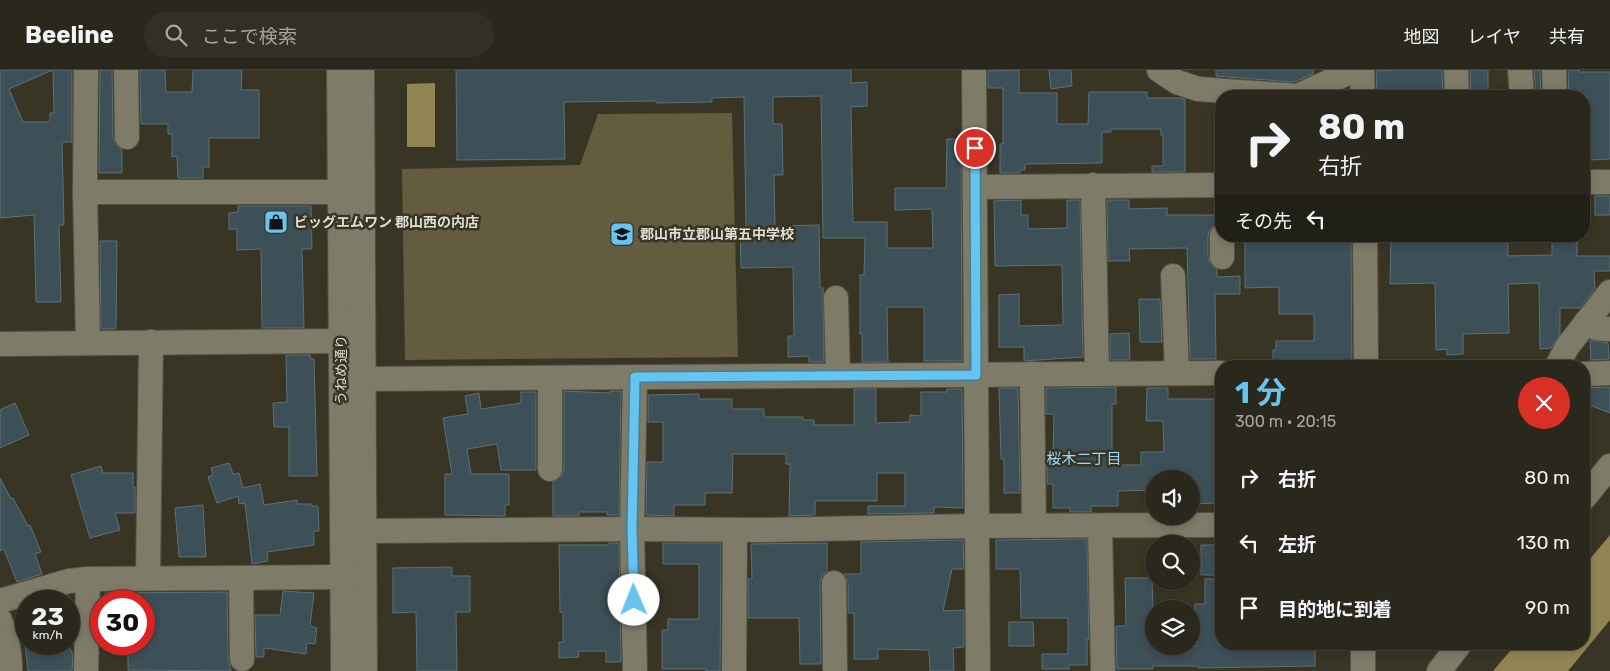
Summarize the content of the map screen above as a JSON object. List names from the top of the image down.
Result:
{
  "streets": {
    "street": ["うねめ通り"]
  },
  "districts": ["桜木二丁目"],
  "places": {
    "shop": ["ビッグエムワン 郡山西の内店"],
    "school or university": ["郡山市立郡山第五中学校"]
  },
  "page": {
    "header": "Beeline",
    "search": "ここで検索",
    "nav": ["地図", "レイヤ", "共有"],
    "turn": ["80 m", "右折"],
    "then": "その先",
    "heading": ["1 分", "300 m · 20:15"],
    "list": [
      {
        "name": "右折",
        "value": "80 m"
      },
      {
        "name": "左折",
        "value": "130 m"
      },
      {
        "name": "目的地に到着",
        "value": "90 m"
      }
    ],
    "speed": "23 km/h",
    "limit": "30"
  }
}
